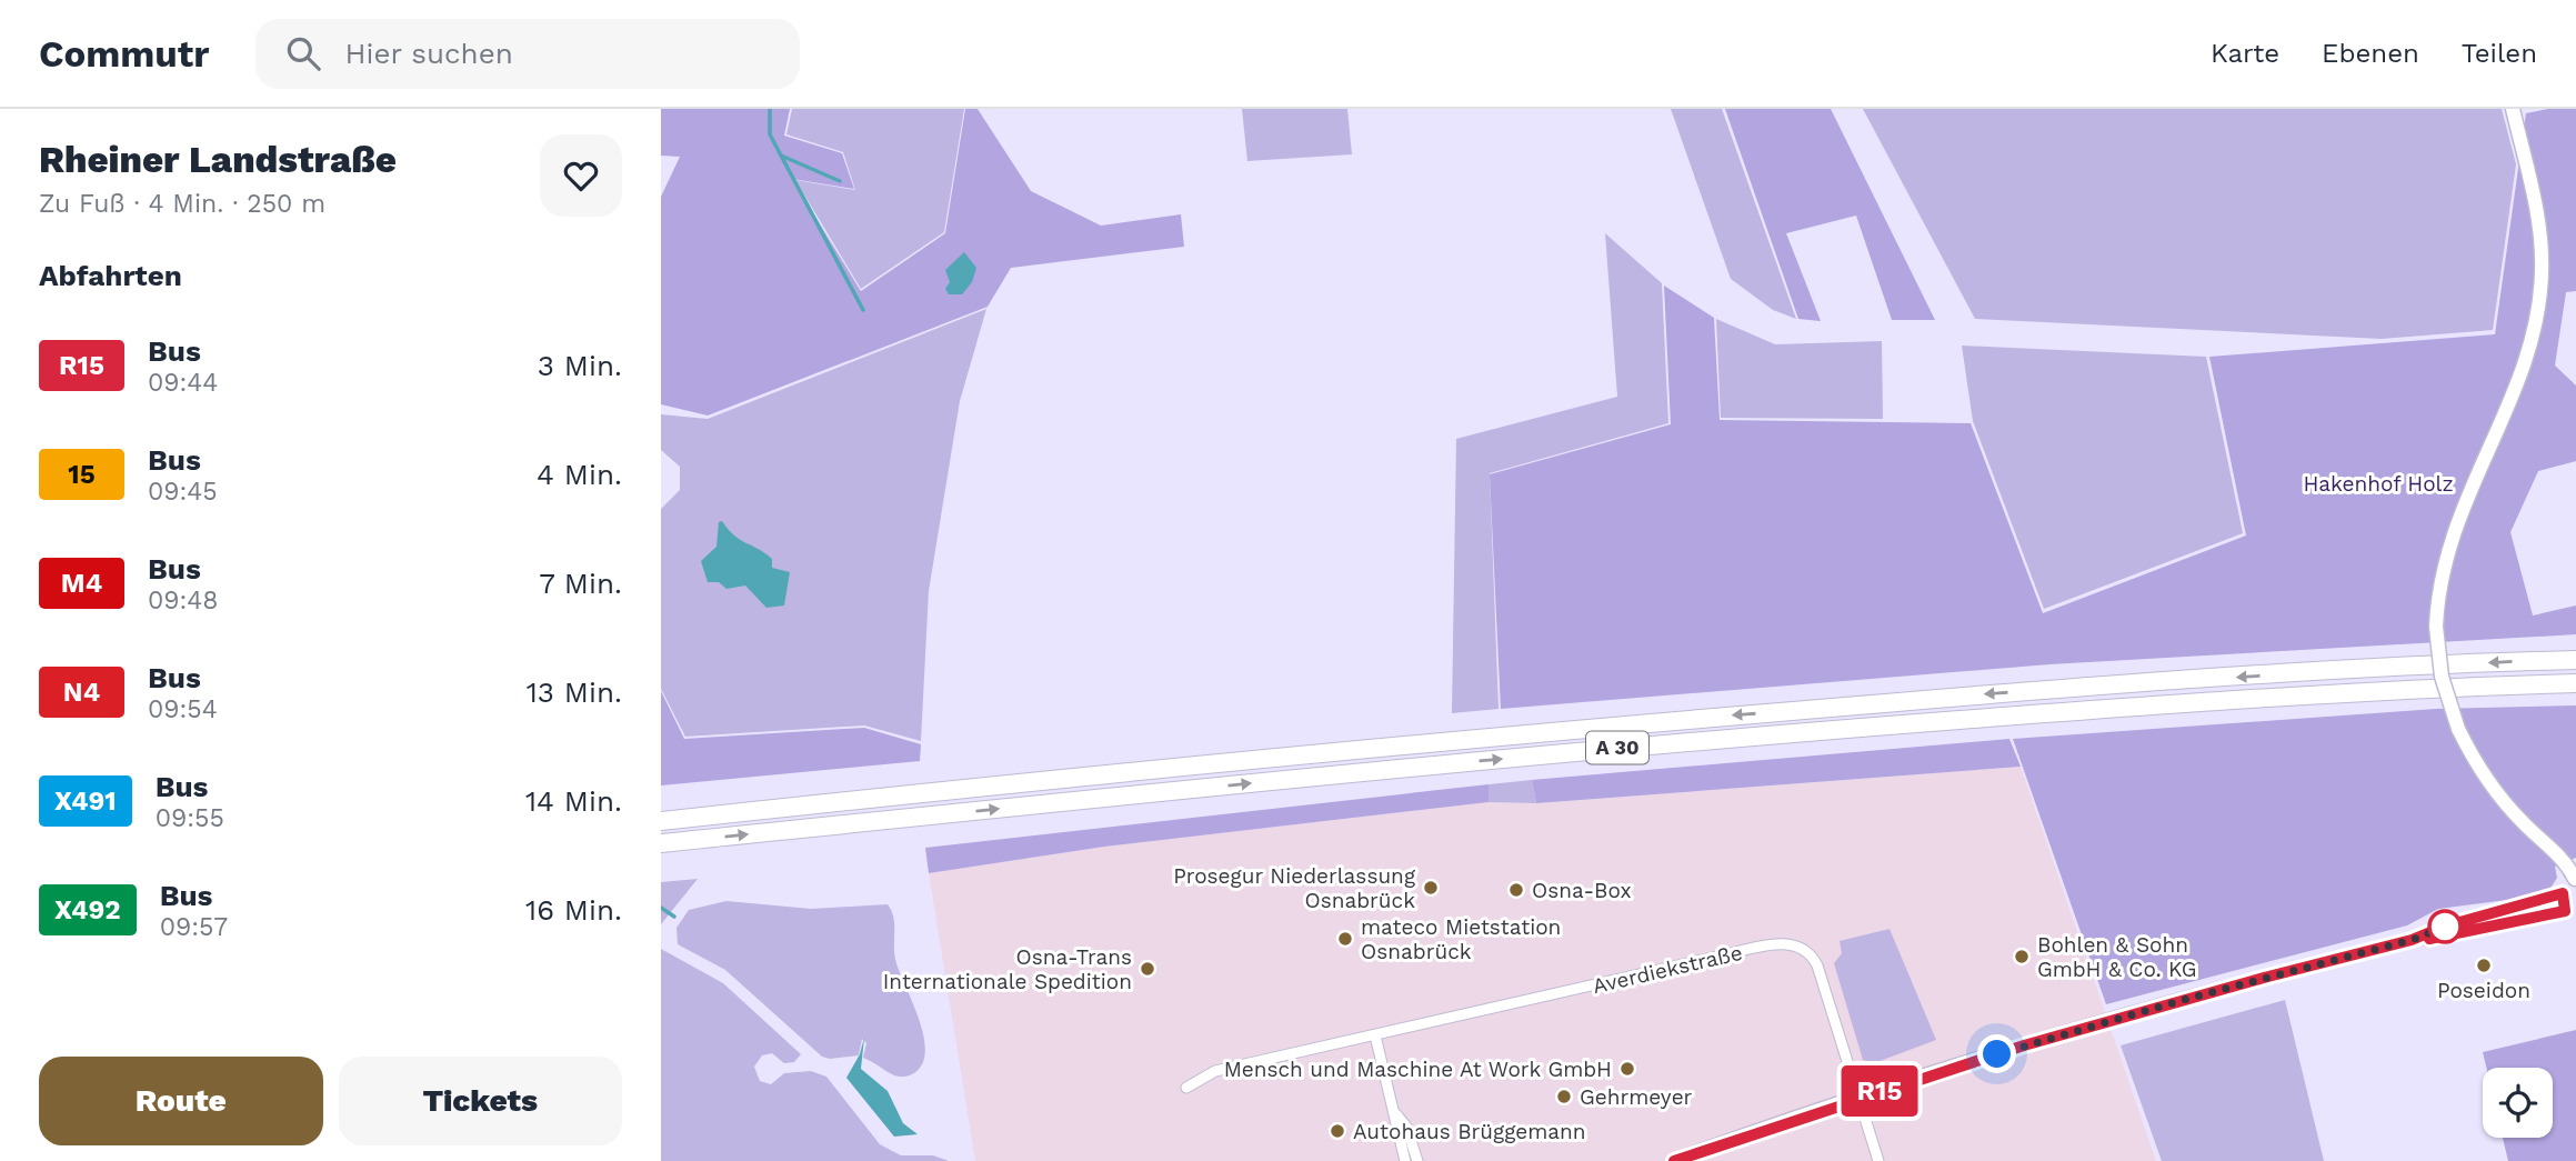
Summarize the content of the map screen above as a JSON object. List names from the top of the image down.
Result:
{
  "streets": {
    "highway": ["A 30"],
    "street": ["Averdiekstraße"]
  },
  "parks": ["Hakenhof Holz"],
  "places": [
    "Prosegur Niederlassung Osnabrück",
    "Osna-Box",
    "mateco Mietstation Osnabrück",
    "Bohlen & Sohn GmbH & Co. KG",
    "Poseidon",
    "Osna-Trans Internationale Spedition",
    "Mensch und Maschine At Work GmbH",
    "Gehrmeyer",
    "Autohaus Brüggemann"
  ],
  "lines": ["bus line R15"],
  "page": {
    "header": "Commutr",
    "search": "Hier suchen",
    "nav": ["Karte", "Ebenen", "Teilen"],
    "heading": [
      ["Rheiner Landstraße", "Zu Fuß · 4 Min. · 250 m"],
      "Abfahrten"
    ],
    "on_map": "R15",
    "list": [
      {
        "mark": "R15",
        "name": "Bus",
        "note": "09:44",
        "value": "3 Min."
      },
      {
        "mark": "15",
        "name": "Bus",
        "note": "09:45",
        "value": "4 Min."
      },
      {
        "mark": "M4",
        "name": "Bus",
        "note": "09:48",
        "value": "7 Min."
      },
      {
        "mark": "N4",
        "name": "Bus",
        "note": "09:54",
        "value": "13 Min."
      },
      {
        "mark": "X491",
        "name": "Bus",
        "note": "09:55",
        "value": "14 Min."
      },
      {
        "mark": "X492",
        "name": "Bus",
        "note": "09:57",
        "value": "16 Min."
      }
    ],
    "buttons": ["Route", "Tickets"]
  }
}
